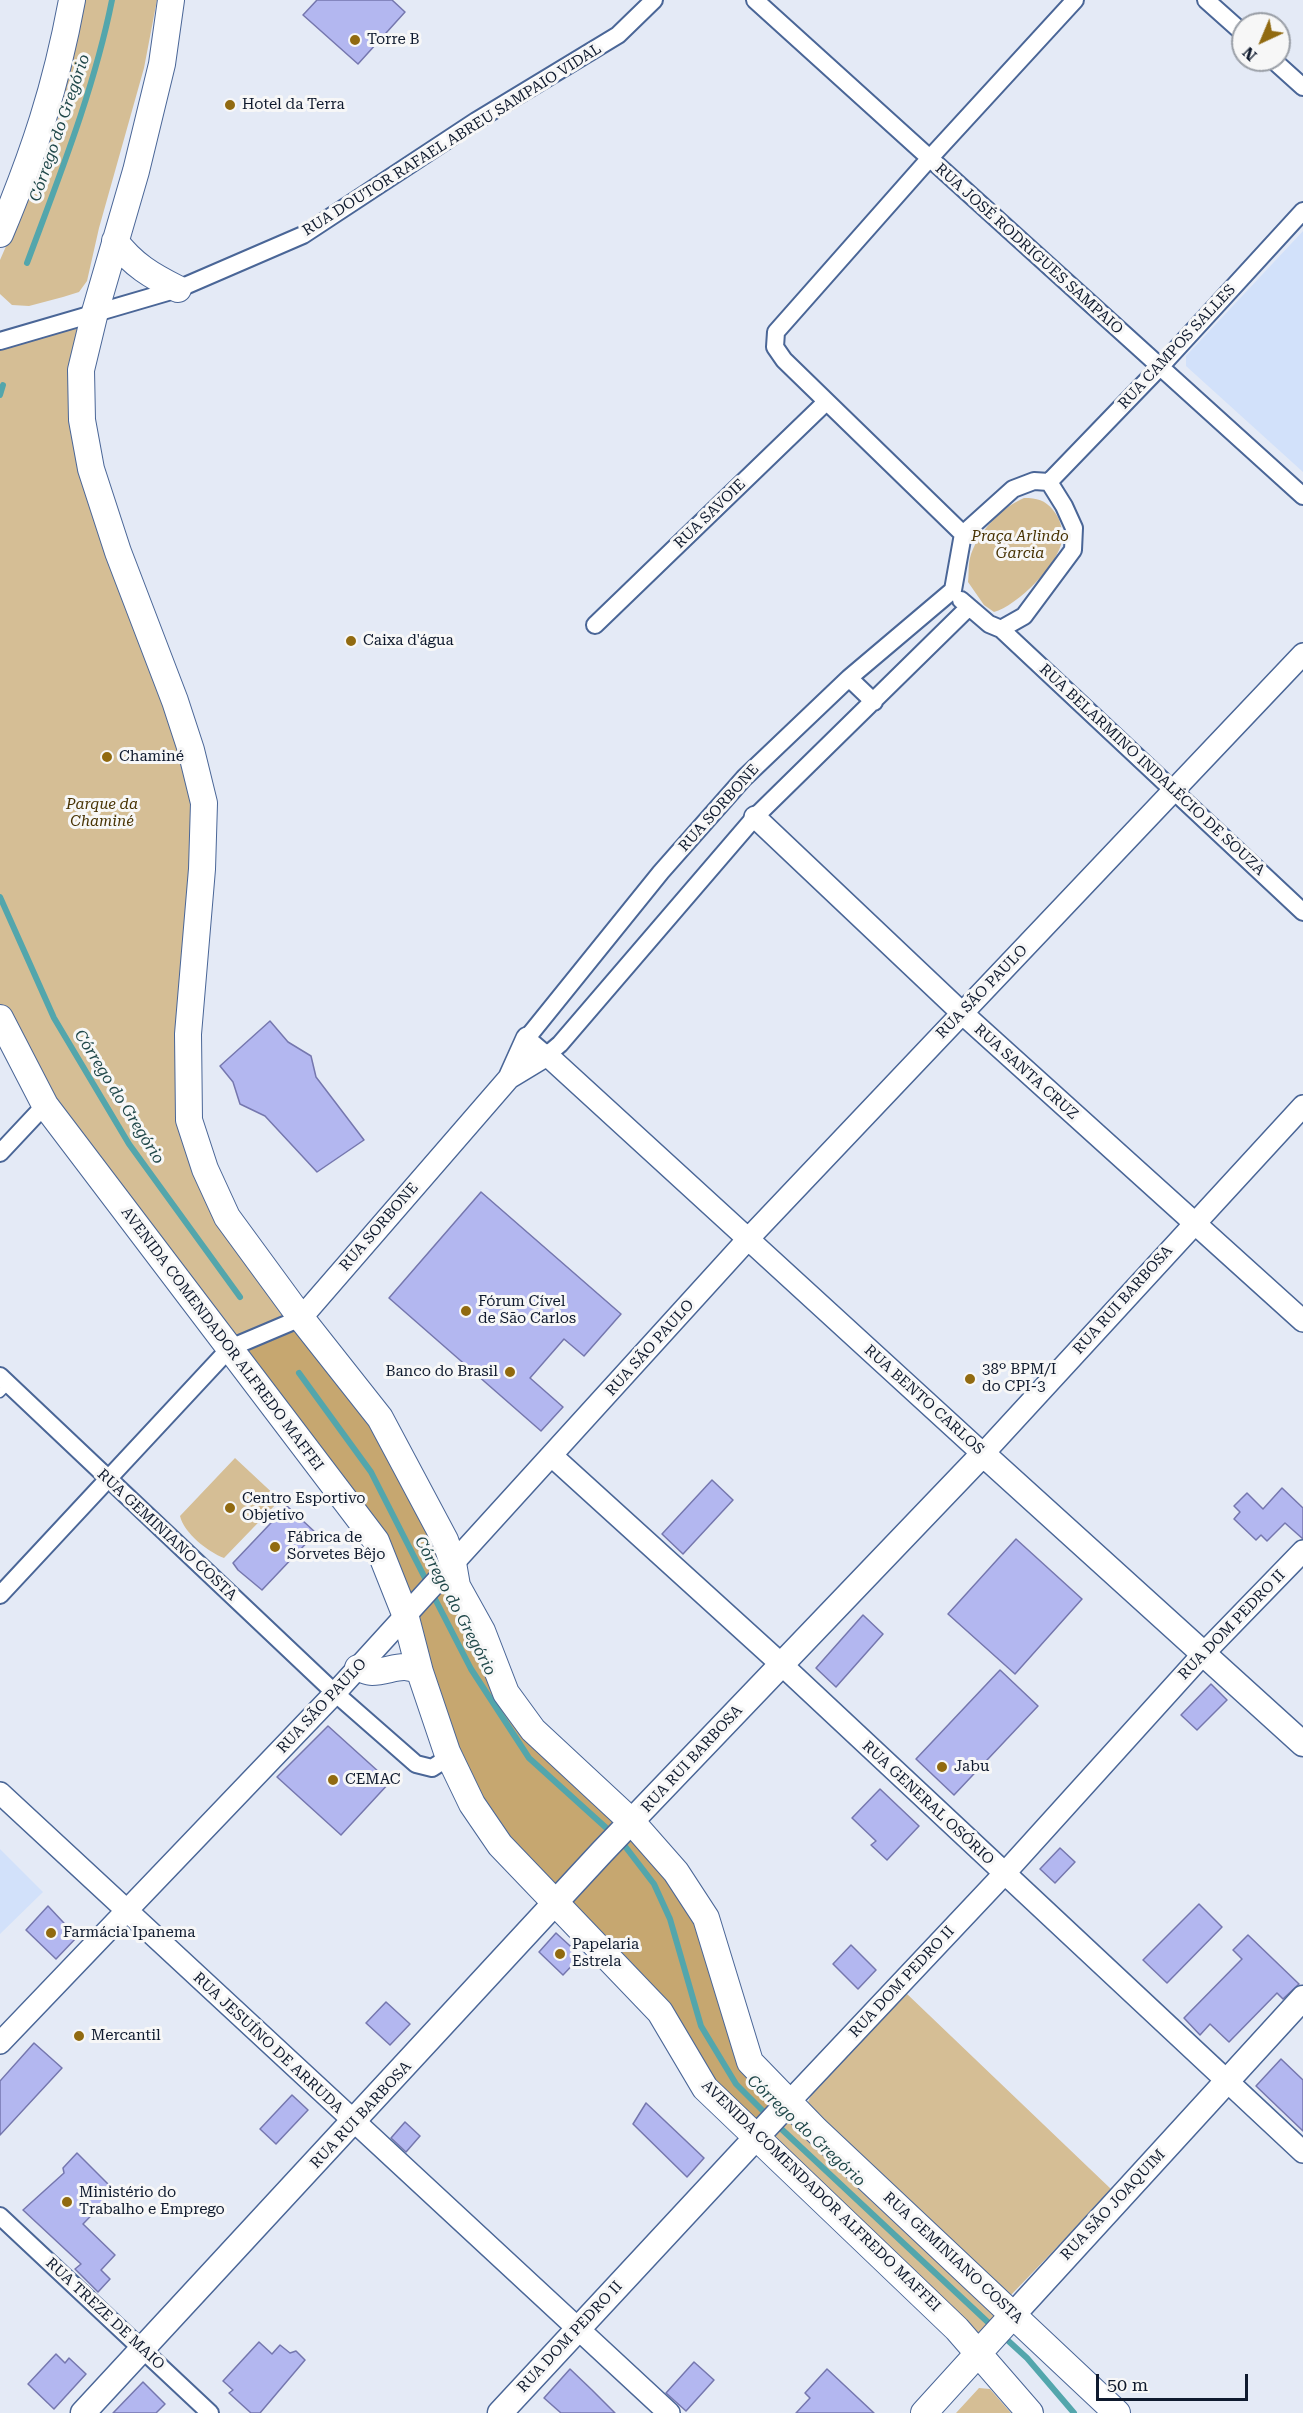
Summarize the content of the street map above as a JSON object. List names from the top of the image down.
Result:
{
  "streets": {
    "main road": [
      "RUA RUI BARBOSA",
      "AVENIDA COMENDADOR ALFREDO MAFFEI",
      "RUA BENTO CARLOS",
      "RUA GEMINIANO COSTA",
      "RUA DOM PEDRO II",
      "RUA SÃO JOAQUIM"
    ],
    "street": [
      "RUA DOUTOR RAFAEL ABREU SAMPAIO VIDAL",
      "RUA JOSÉ RODRIGUES SAMPAIO",
      "RUA CAMPOS SALLES",
      "RUA SAVOIE",
      "RUA BELARMINO INDALÉCIO DE SOUZA",
      "RUA SORBONE",
      "RUA SÃO PAULO",
      "RUA SANTA CRUZ",
      "RUA GENERAL OSÓRIO",
      "RUA JESUÍNO DE ARRUDA",
      "RUA TREZE DE MAIO"
    ]
  },
  "crossings": [
    ["RUA JOSÉ RODRIGUES SAMPAIO", "RUA CAMPOS SALLES"],
    ["RUA CAMPOS SALLES", "RUA BELARMINO INDALÉCIO DE SOUZA"],
    ["RUA CAMPOS SALLES", "RUA SORBONE"],
    ["RUA BELARMINO INDALÉCIO DE SOUZA", "RUA SORBONE"],
    ["RUA BELARMINO INDALÉCIO DE SOUZA", "RUA SÃO PAULO"],
    ["RUA SORBONE", "RUA SANTA CRUZ"],
    ["RUA SORBONE", "AVENIDA COMENDADOR ALFREDO MAFFEI"],
    ["RUA SORBONE", "RUA BENTO CARLOS"],
    ["RUA SÃO PAULO", "RUA SANTA CRUZ"],
    ["RUA SÃO PAULO", "AVENIDA COMENDADOR ALFREDO MAFFEI"],
    ["RUA SÃO PAULO", "RUA BENTO CARLOS"],
    ["RUA SÃO PAULO", "RUA GEMINIANO COSTA"],
    ["RUA SÃO PAULO", "RUA GENERAL OSÓRIO"],
    ["RUA SÃO PAULO", "RUA JESUÍNO DE ARRUDA"],
    ["RUA SANTA CRUZ", "RUA RUI BARBOSA"],
    ["RUA RUI BARBOSA", "AVENIDA COMENDADOR ALFREDO MAFFEI"],
    ["RUA RUI BARBOSA", "RUA BENTO CARLOS"],
    ["RUA RUI BARBOSA", "RUA GENERAL OSÓRIO"],
    ["RUA RUI BARBOSA", "RUA JESUÍNO DE ARRUDA"],
    ["RUA RUI BARBOSA", "RUA TREZE DE MAIO"],
    ["AVENIDA COMENDADOR ALFREDO MAFFEI", "RUA GEMINIANO COSTA"],
    ["AVENIDA COMENDADOR ALFREDO MAFFEI", "RUA DOM PEDRO II"],
    ["AVENIDA COMENDADOR ALFREDO MAFFEI", "RUA SÃO JOAQUIM"],
    ["RUA BENTO CARLOS", "RUA DOM PEDRO II"],
    ["RUA GEMINIANO COSTA", "RUA DOM PEDRO II"],
    ["RUA GEMINIANO COSTA", "RUA SÃO JOAQUIM"],
    ["RUA DOM PEDRO II", "RUA GENERAL OSÓRIO"],
    ["RUA DOM PEDRO II", "RUA JESUÍNO DE ARRUDA"],
    ["RUA GENERAL OSÓRIO", "RUA SÃO JOAQUIM"]
  ],
  "water": ["Córrego do Gregório"],
  "parks": ["Praça Arlindo Garcia", "Parque da Chaminé"],
  "places": [
    "Torre B",
    "Hotel da Terra",
    "Caixa d'água",
    "Chaminé",
    "Fórum Cível de São Carlos",
    "Banco do Brasil",
    "38º BPM/I do CPI-3",
    "Centro Esportivo Objetivo",
    "Fábrica de Sorvetes Bêjo",
    "Jabu",
    "CEMAC",
    "Farmácia Ipanema",
    "Papelaria Estrela",
    "Mercantil",
    "Ministério do Trabalho e Emprego"
  ],
  "scale_bar": "50 m",
  "north": "bottom left"
}
